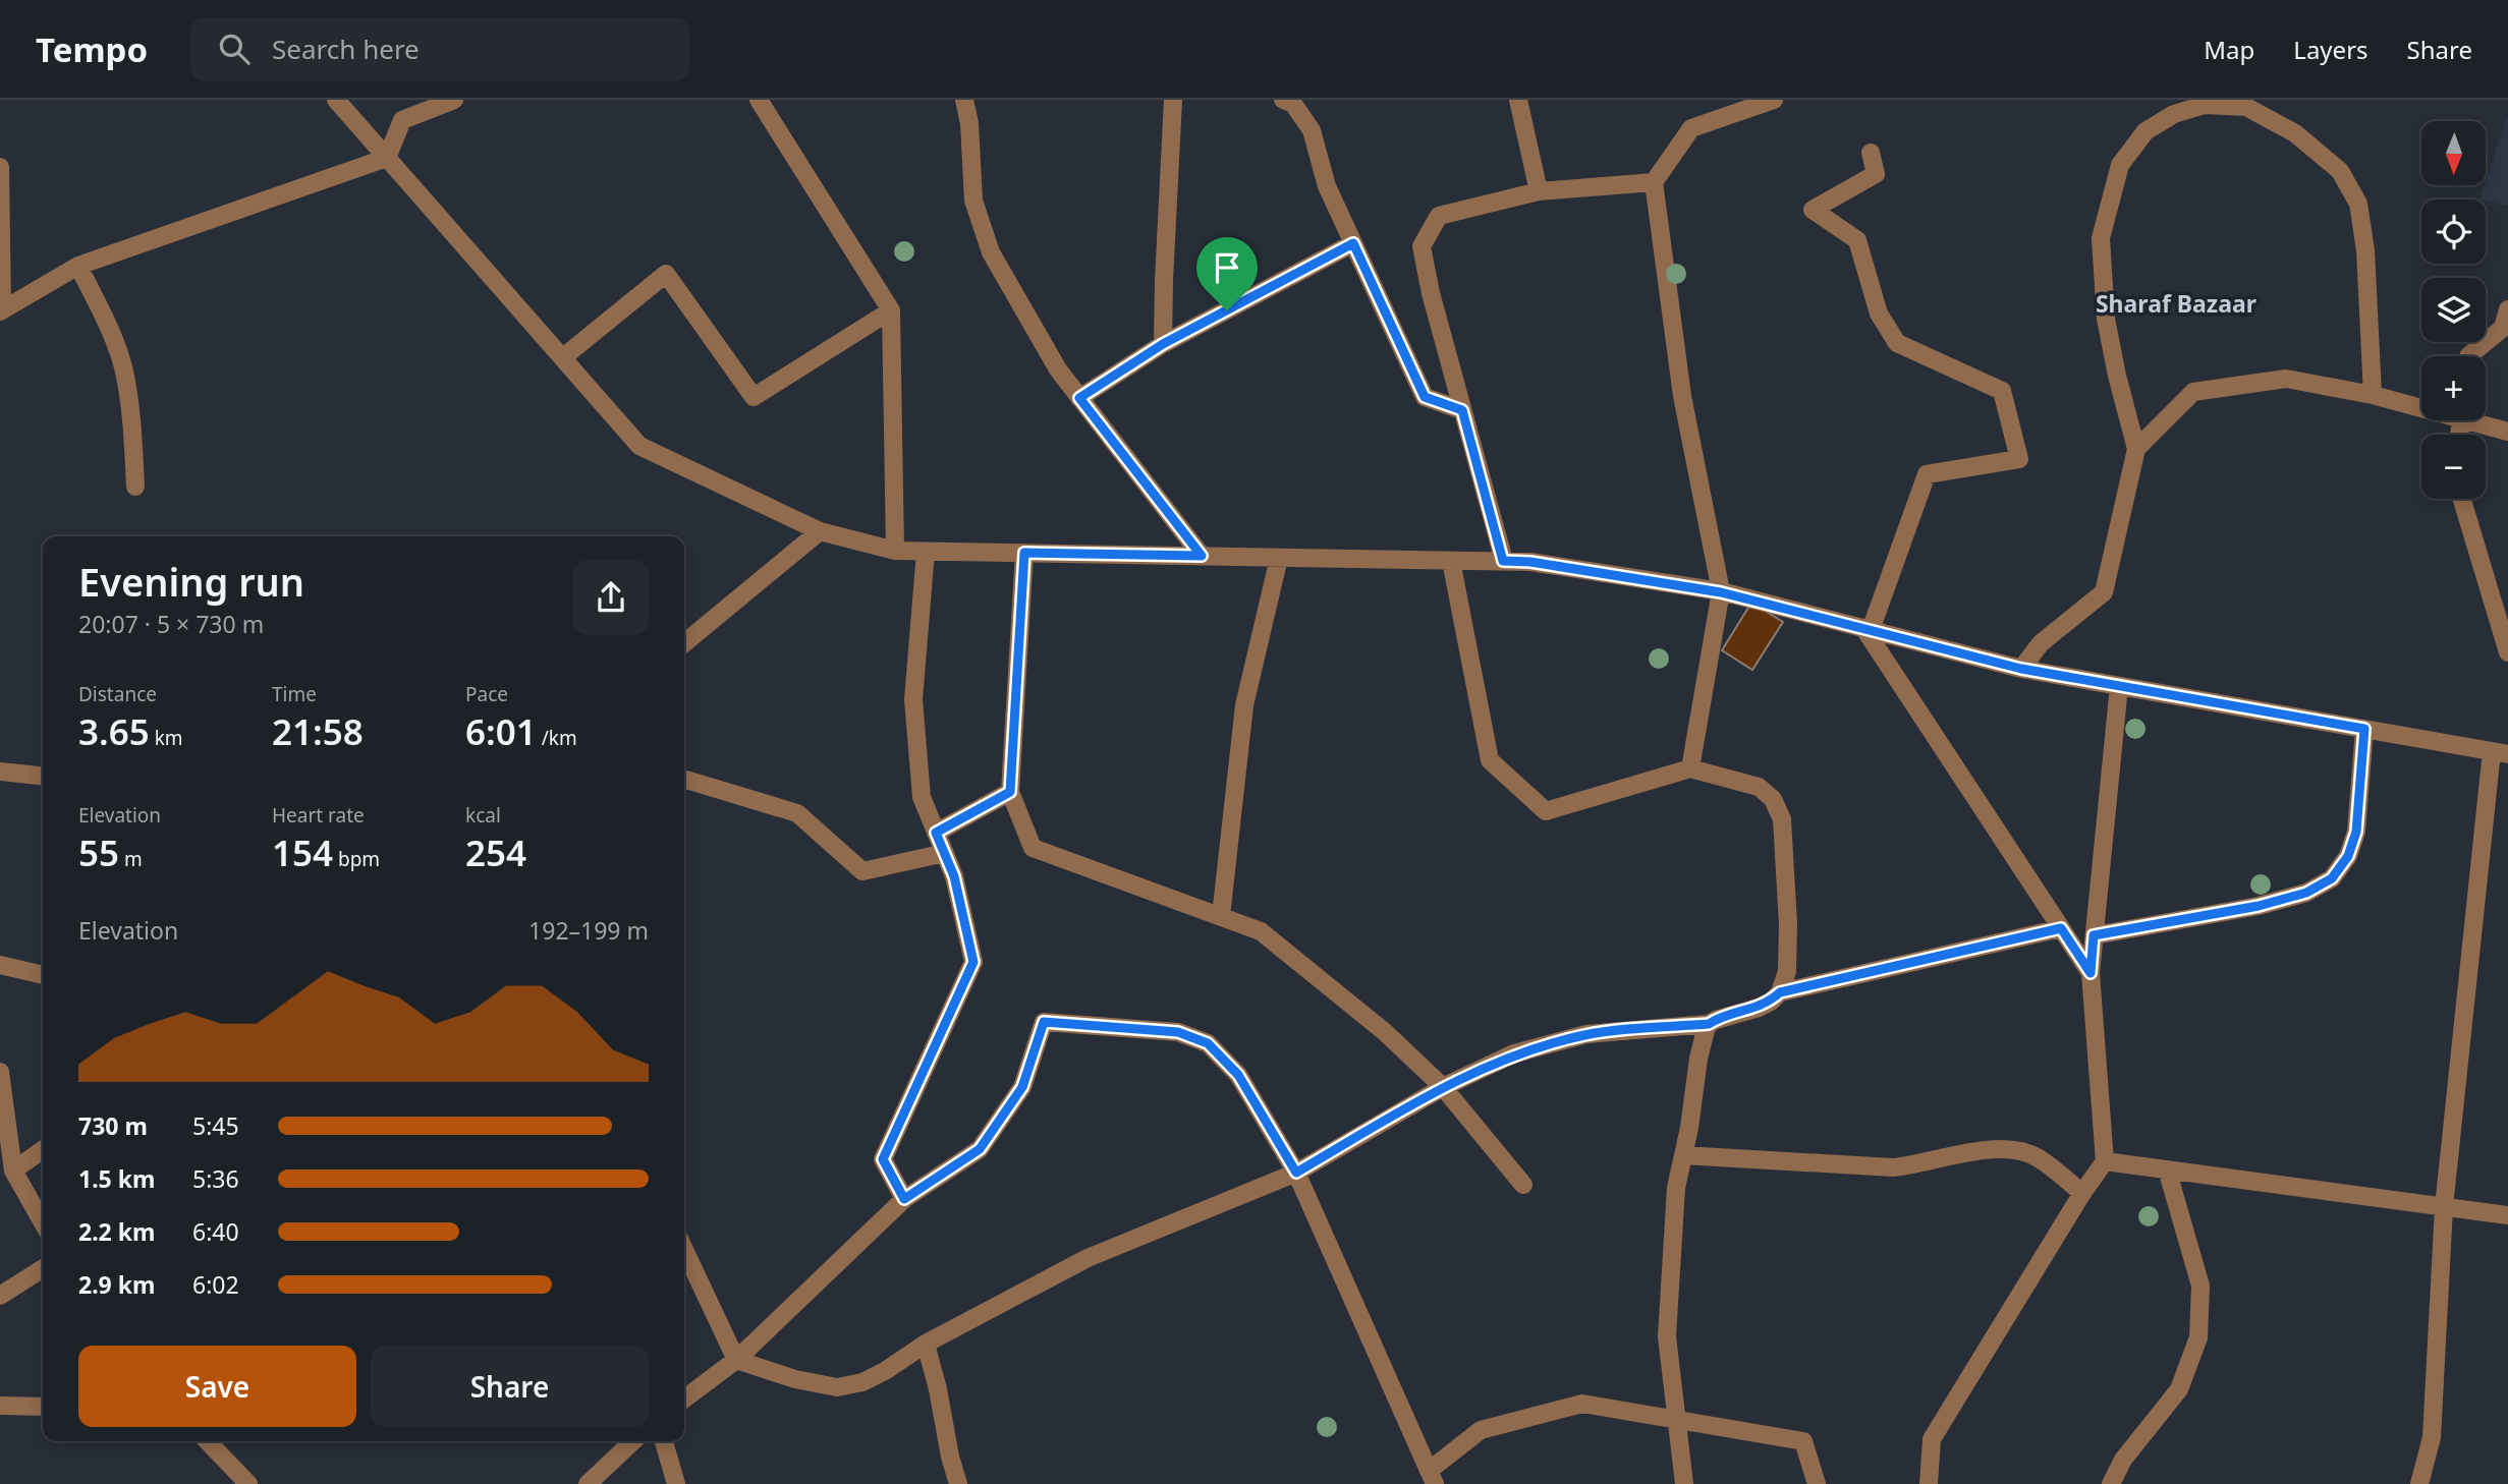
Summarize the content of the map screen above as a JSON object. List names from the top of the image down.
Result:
{
  "districts": ["Sharaf Bazaar"],
  "north": "bottom",
  "page": {
    "header": "Tempo",
    "search": "Search here",
    "nav": ["Map", "Layers", "Share"],
    "map_buttons": ["+", "−"],
    "heading": ["Evening run", "20:07 · 5 × 730 m"],
    "stats": [
      ["Distance", "3.65 km"],
      ["Time", "21:58"],
      ["Pace", "6:01 /km"],
      ["Elevation", "55 m"],
      ["Heart rate", "154 bpm"],
      ["kcal", "254"]
    ],
    "chart": ["Elevation", "192–199 m"],
    "list": [
      {
        "name": "730 m",
        "note": "5:45"
      },
      {
        "name": "1.5 km",
        "note": "5:36"
      },
      {
        "name": "2.2 km",
        "note": "6:40"
      },
      {
        "name": "2.9 km",
        "note": "6:02"
      }
    ],
    "buttons": ["Save", "Share"]
  }
}
